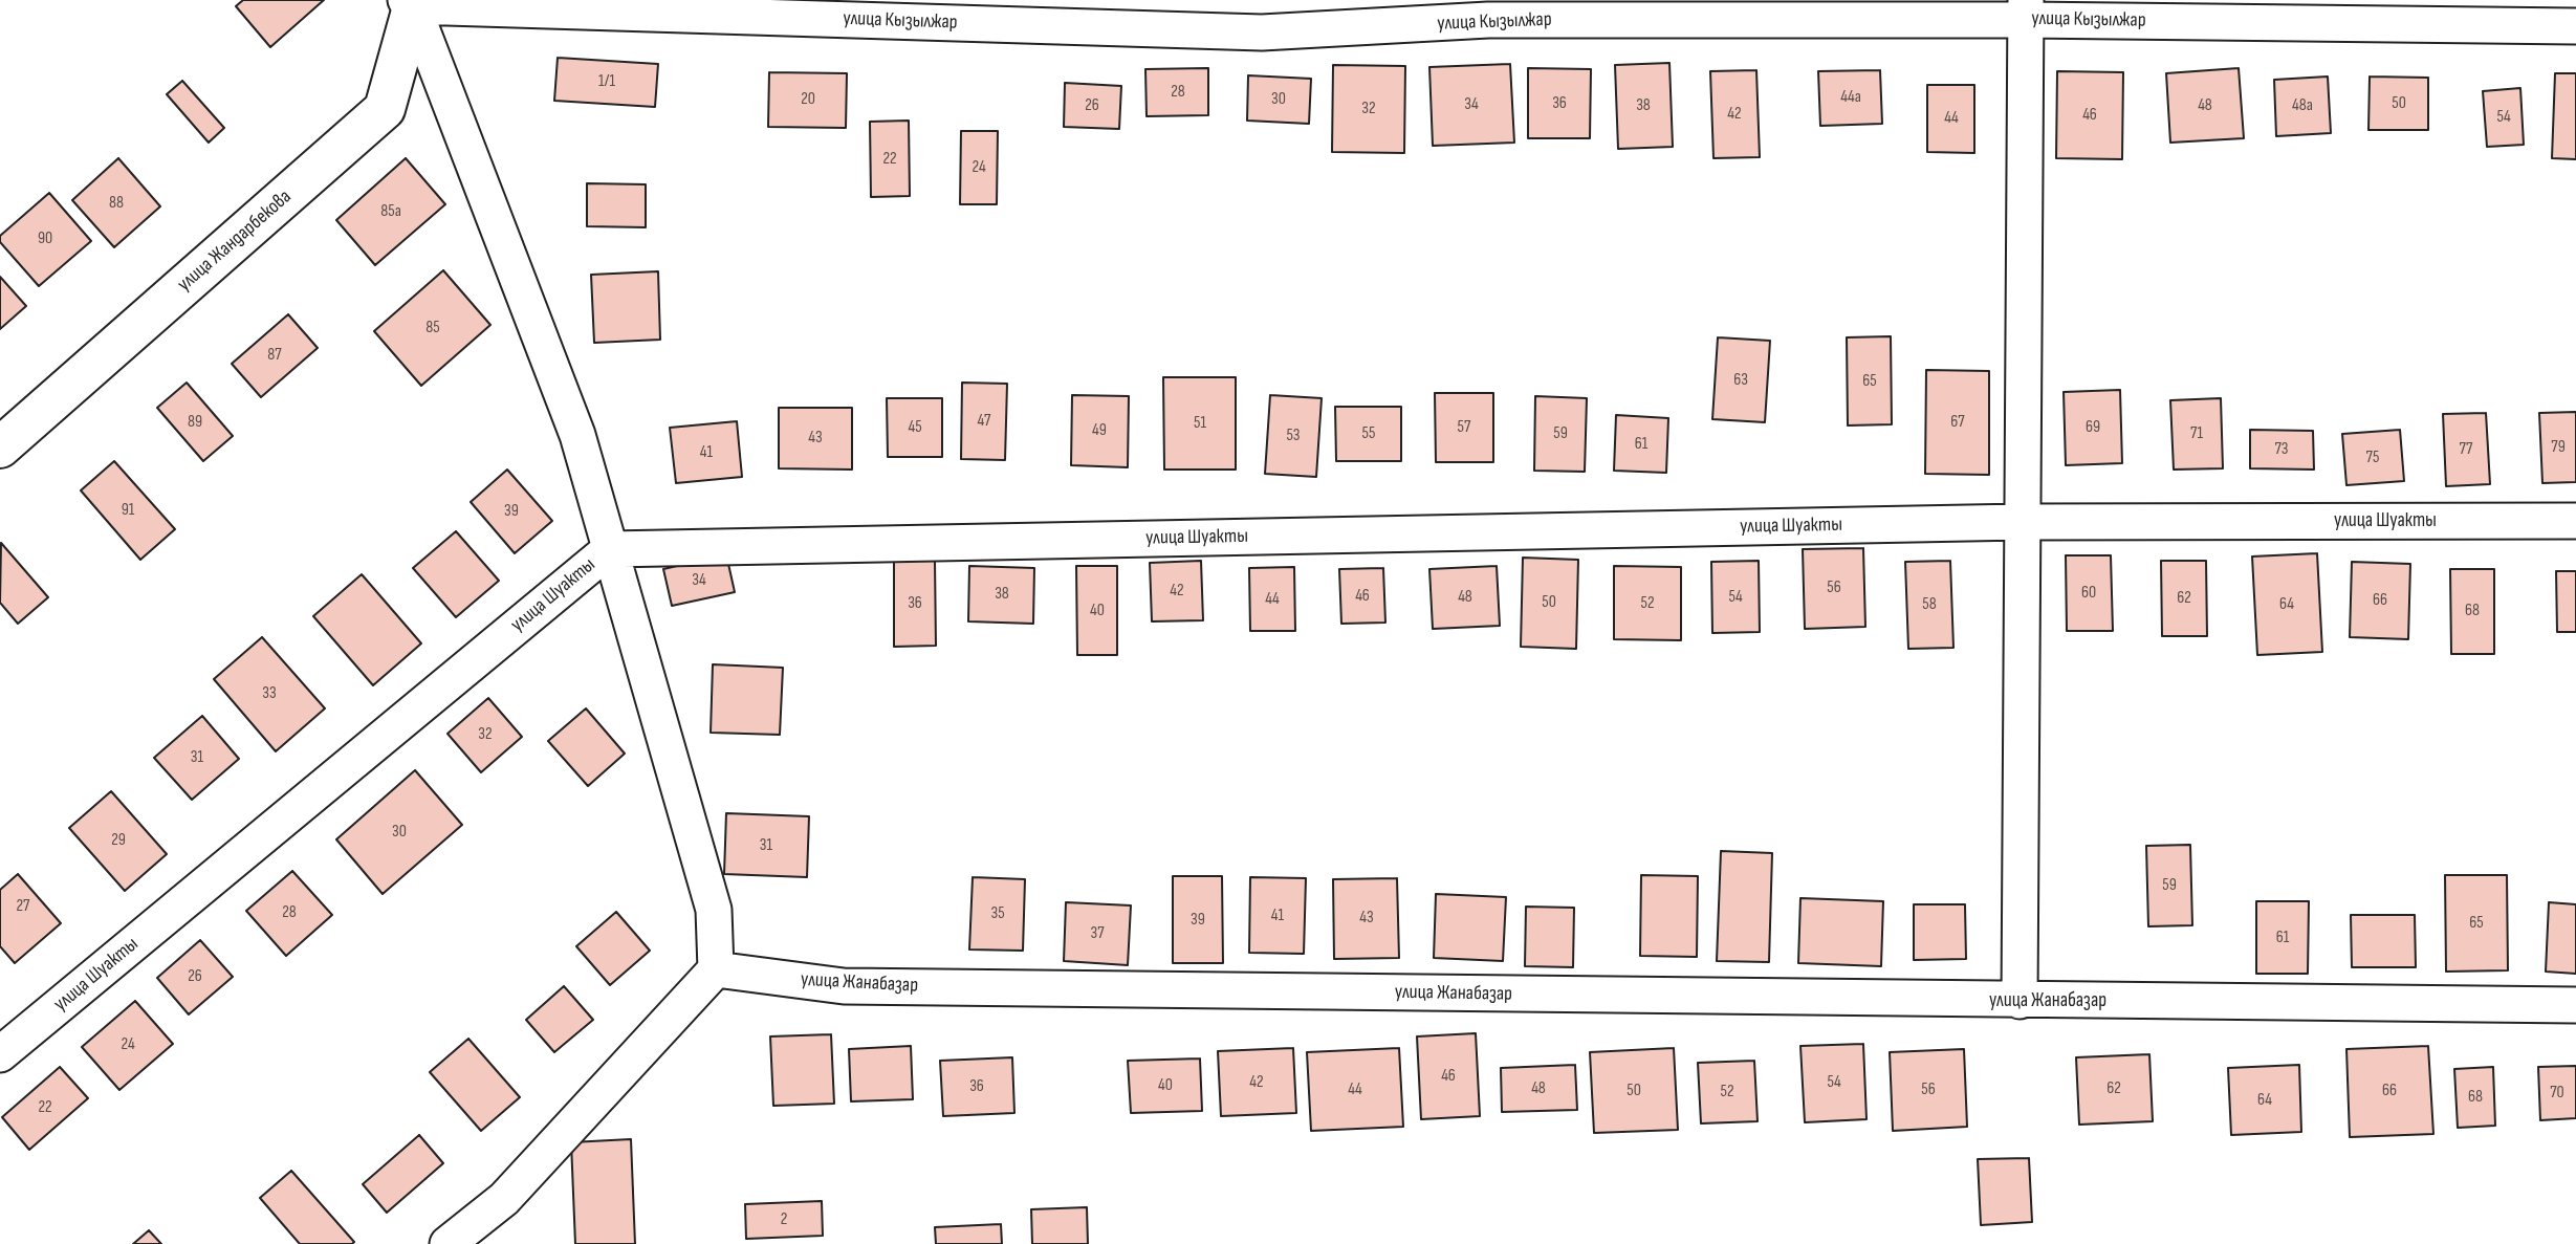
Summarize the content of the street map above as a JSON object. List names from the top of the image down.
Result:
{
  "streets": {
    "street": [
      "улица Кызылжар",
      "улица Жандарбекова",
      "улица Шуакты",
      "улица Жанабазар"
    ]
  },
  "crossings": [
    ["улица Кызылжар", "улица Жандарбекова"]
  ],
  "house_numbers": [
    "1/1",
    "28",
    "44а",
    "20",
    "30",
    "36",
    "50",
    "34",
    "26",
    "38",
    "48",
    "48а",
    "32",
    "42",
    "46",
    "54",
    "44",
    "22",
    "24",
    "88",
    "85а",
    "90",
    "85",
    "87",
    "63",
    "65",
    "47",
    "89",
    "67",
    "51",
    "45",
    "57",
    "69",
    "49",
    "55",
    "59",
    "71",
    "53",
    "43",
    "61",
    "79",
    "73",
    "77",
    "41",
    "75",
    "91",
    "39",
    "34",
    "56",
    "42",
    "60",
    "38",
    "46",
    "48",
    "54",
    "62",
    "44",
    "66",
    "50",
    "36",
    "52",
    "58",
    "64",
    "40",
    "68",
    "33",
    "32",
    "31",
    "30",
    "29",
    "31",
    "59",
    "27",
    "28",
    "35",
    "41",
    "43",
    "39",
    "65",
    "37",
    "61",
    "26",
    "24",
    "46",
    "42",
    "54",
    "40",
    "36",
    "48",
    "62",
    "44",
    "56",
    "50",
    "66",
    "52",
    "70",
    "68",
    "64",
    "22",
    "2"
  ]
}
